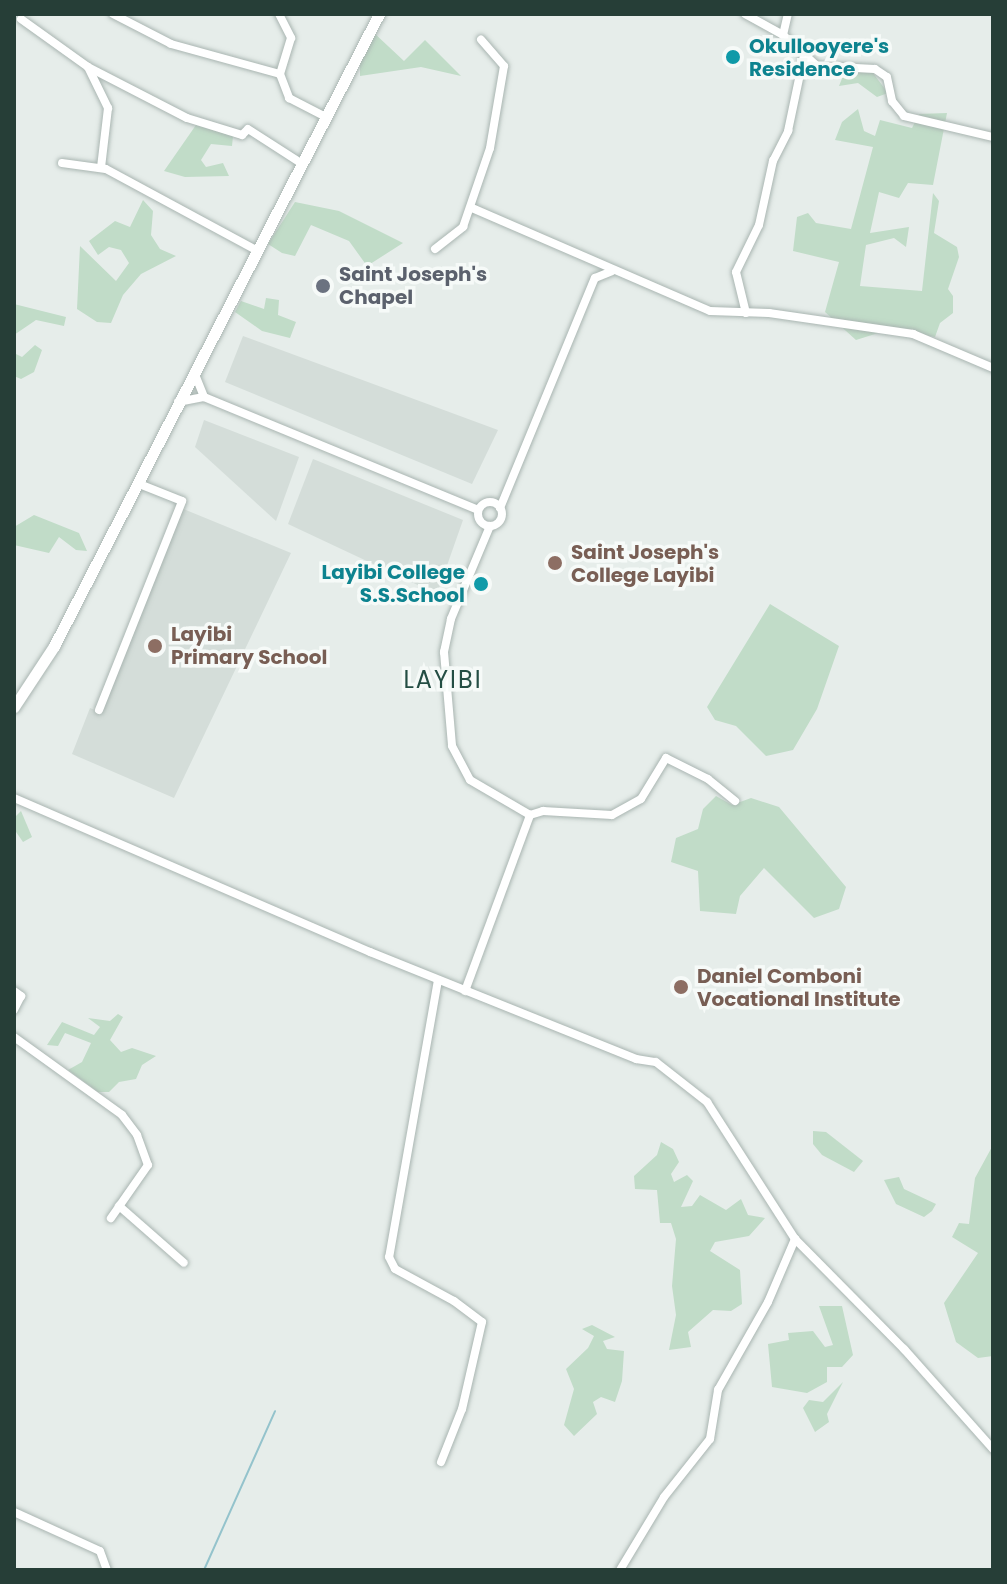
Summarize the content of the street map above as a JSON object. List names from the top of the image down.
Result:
{
  "districts": ["LAYIBI"],
  "places": [
    "Okullooyere's Residence",
    "Saint Joseph's Chapel",
    "Saint Joseph's College Layibi",
    "Layibi College S.S.School",
    "Layibi Primary School",
    "Daniel Comboni Vocational Institute"
  ]
}
